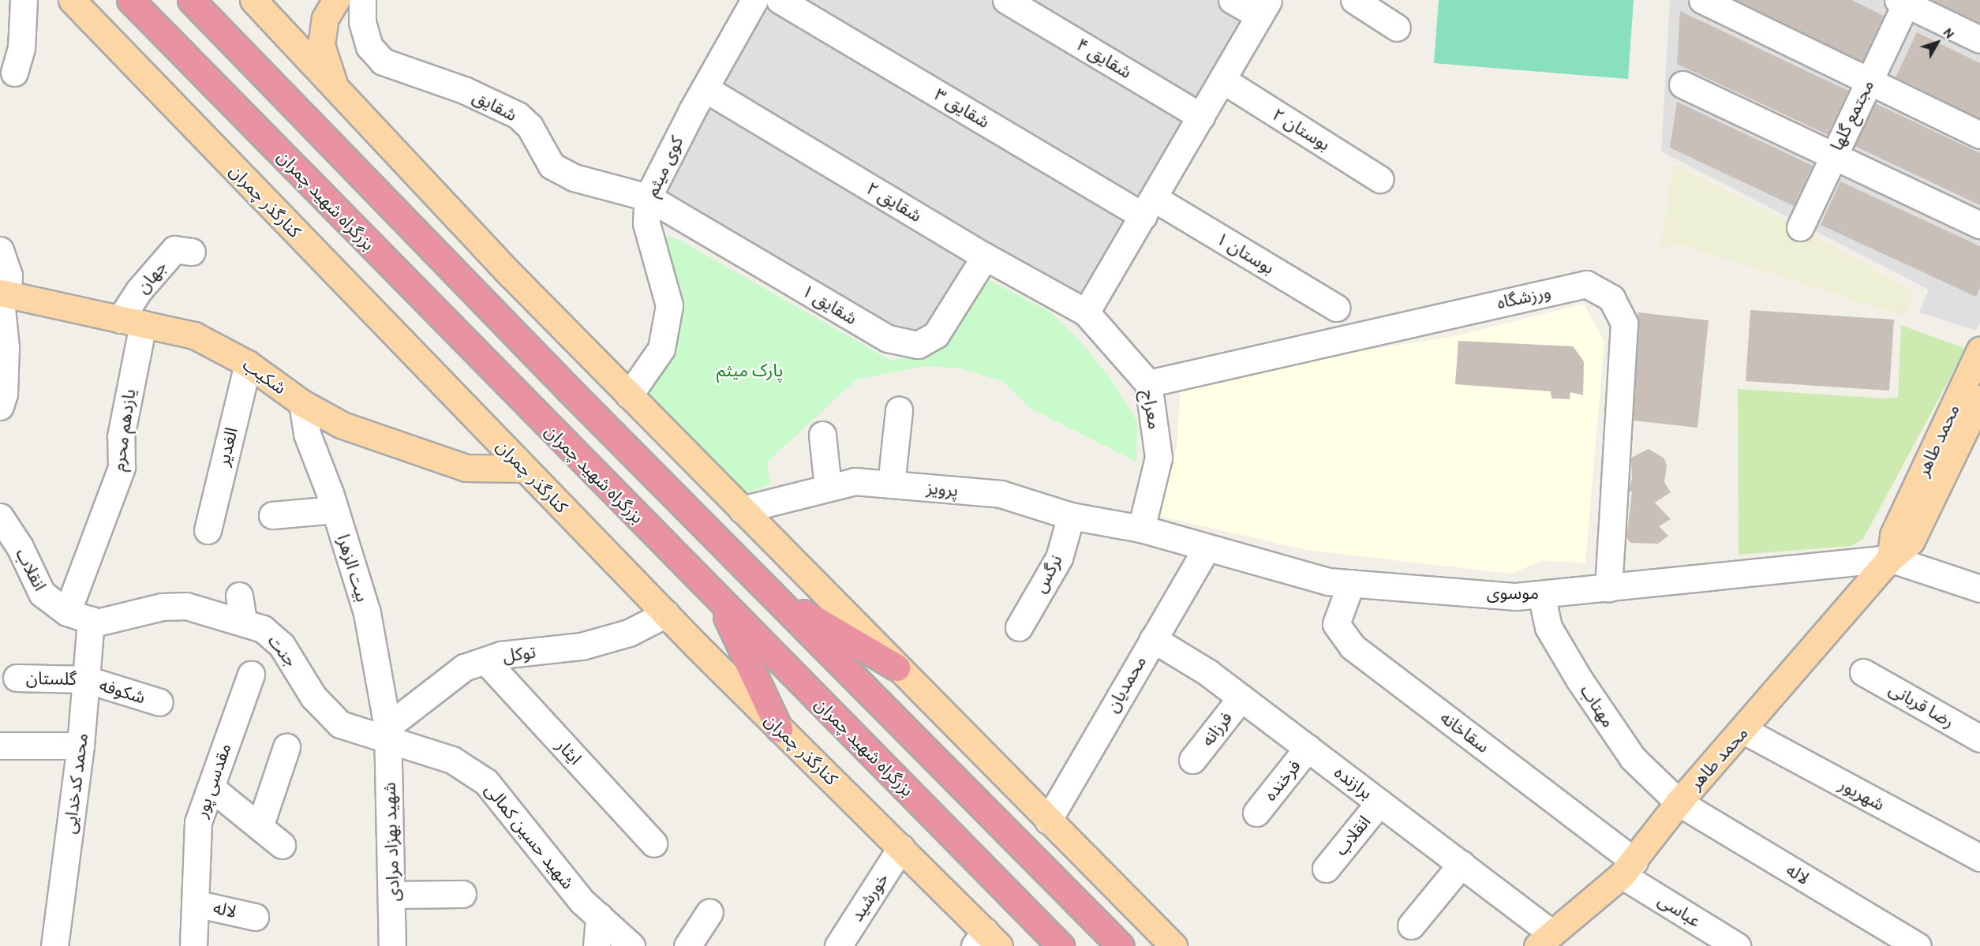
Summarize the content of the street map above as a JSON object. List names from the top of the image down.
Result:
{
  "streets": {
    "highway": ["بزرگراه شهید چمران"],
    "main road": ["کنارگذر چمران", "شکیب", "محمد طاهر"],
    "street": [
      "شقایق ۴",
      "شقایق",
      "شقایق ۳",
      "مجتمع گلها",
      "بوستان ۲",
      "کوی میثم",
      "شقایق ۲",
      "بوستان ۱",
      "جهان",
      "ورزشگاه",
      "شقایق ۱",
      "معراج",
      "یازدهم محرم",
      "الغدیر",
      "پرویز",
      "بیت الزهرا",
      "انقلاب",
      "نرگس",
      "موسوی",
      "جنت",
      "توکل",
      "گلستان",
      "محمدیان",
      "شکوفه",
      "رضا قربانی",
      "مهتاب",
      "فرزانه",
      "سقاخانه",
      "ایثار",
      "مقدسی پور",
      "فرخنده",
      "برازنده",
      "محمد کدخدایی",
      "شهریور",
      "شهید حسین کمالی",
      "شهید بهزاد مرادی",
      "لاله",
      "خورشید",
      "عباسی"
    ]
  },
  "crossings": [
    ["شقایق", "کوی میثم"],
    ["شقایق", "شقایق ۱"],
    ["شقایق ۳", "بوستان ۱"],
    ["کوی میثم", "شقایق ۲"],
    ["کوی میثم", "شقایق ۱"],
    ["کنارگذر چمران", "شکیب"],
    ["کنارگذر چمران", "توکل"],
    ["کنارگذر چمران", "خورشید"],
    ["شقایق ۲", "شقایق ۱"],
    ["شقایق ۲", "معراج"],
    ["جهان", "شکیب"],
    ["جهان", "یازدهم محرم"],
    ["ورزشگاه", "معراج"],
    ["ورزشگاه", "موسوی"],
    ["شکیب", "یازدهم محرم"],
    ["شکیب", "الغدیر"],
    ["شکیب", "بیت الزهرا"],
    ["معراج", "پرویز"],
    ["معراج", "موسوی"],
    ["یازدهم محرم", "انقلاب"],
    ["محمد طاهر", "موسوی"],
    ["محمد طاهر", "مهتاب"],
    ["محمد طاهر", "سقاخانه"],
    ["محمد طاهر", "برازنده"],
    ["محمد طاهر", "شهریور"],
    ["محمد طاهر", "لاله"],
    ["محمد طاهر", "عباسی"],
    ["پرویز", "نرگس"],
    ["پرویز", "موسوی"],
    ["بیت الزهرا", "جنت"],
    ["بیت الزهرا", "توکل"],
    ["بیت الزهرا", "شهید حسین کمالی"],
    ["بیت الزهرا", "شهید بهزاد مرادی"],
    ["انقلاب", "جنت"],
    ["انقلاب", "برازنده"],
    ["انقلاب", "محمد کدخدایی"],
    ["موسوی", "محمدیان"],
    ["موسوی", "مهتاب"],
    ["موسوی", "سقاخانه"],
    ["جنت", "توکل"],
    ["جنت", "محمد کدخدایی"],
    ["جنت", "شهید حسین کمالی"],
    ["جنت", "شهید بهزاد مرادی"],
    ["توکل", "ایثار"],
    ["توکل", "شهید حسین کمالی"],
    ["توکل", "شهید بهزاد مرادی"],
    ["گلستان", "شکوفه"],
    ["گلستان", "محمد کدخدایی"],
    ["محمدیان", "برازنده"],
    ["شکوفه", "محمد کدخدایی"],
    ["مهتاب", "لاله"],
    ["فرزانه", "برازنده"],
    ["سقاخانه", "عباسی"],
    ["مقدسی پور", "لاله"],
    ["فرخنده", "برازنده"],
    ["شهید حسین کمالی", "شهید بهزاد مرادی"]
  ],
  "parks": ["پارک میثم"],
  "north": "top right"
}
